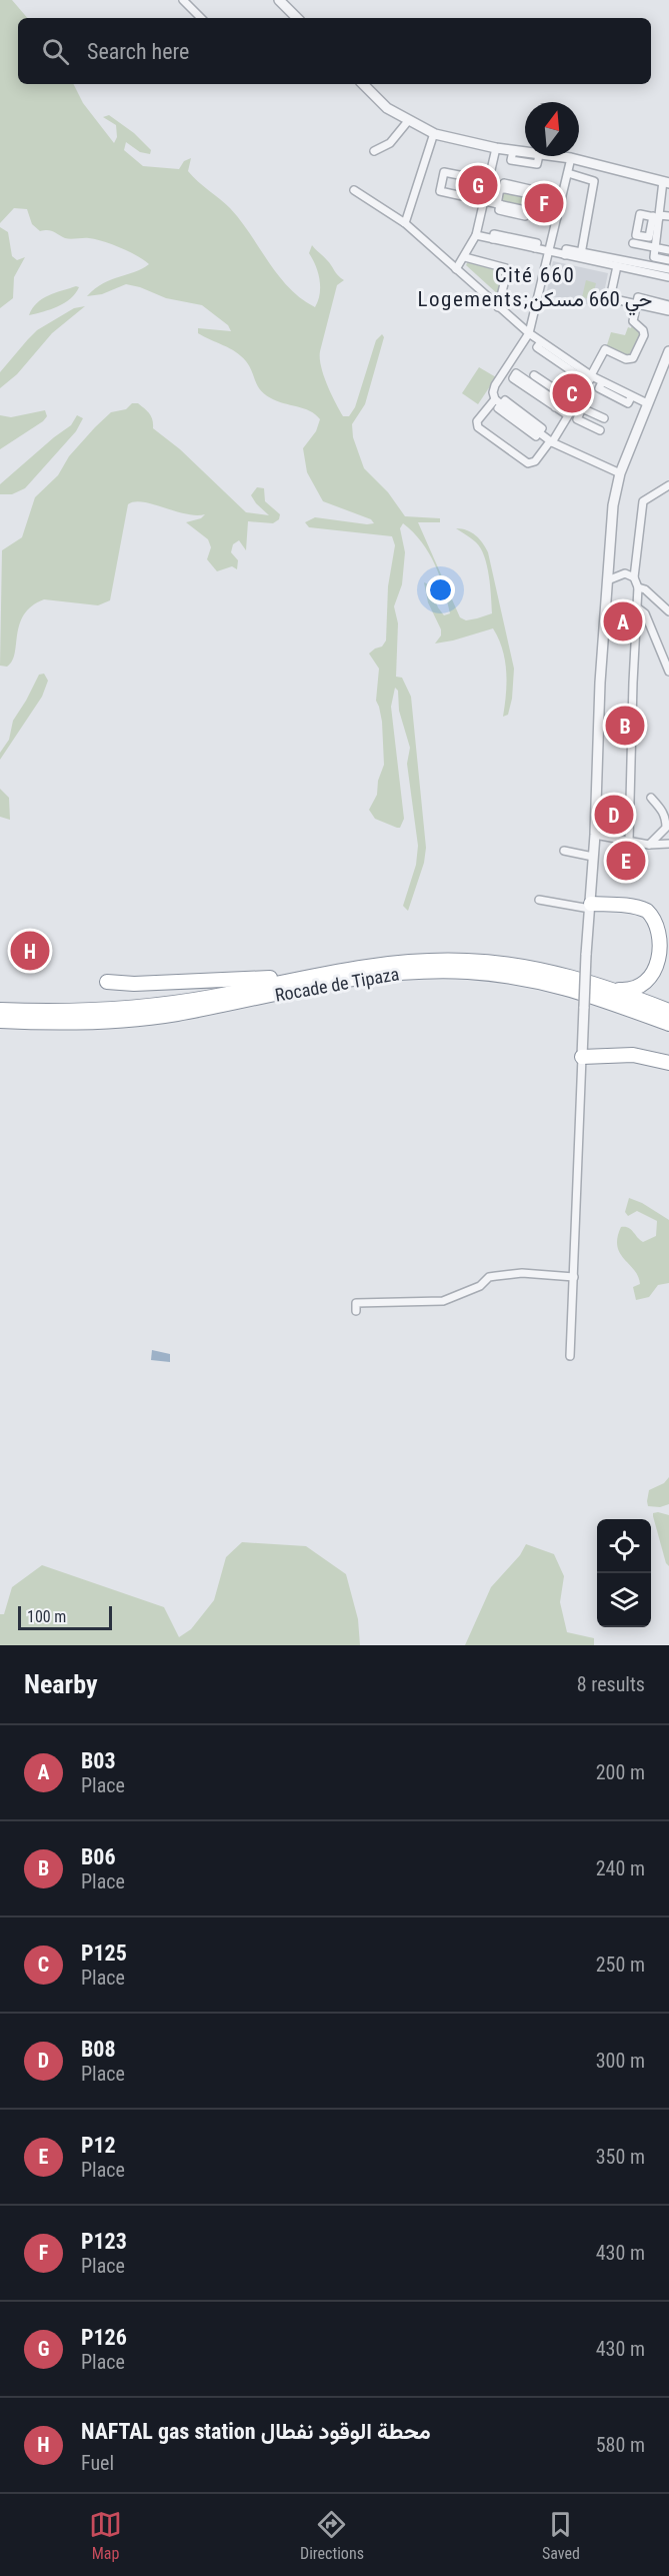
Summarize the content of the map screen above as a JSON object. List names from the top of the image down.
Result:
{
  "streets": {
    "highway": ["Rocade de Tipaza"]
  },
  "districts": ["Cité 660 Logements;حي 660 مسكن"],
  "scale_bar": "100 m",
  "north": "top",
  "page": {
    "search": "Search here",
    "pins": [
      "G",
      "F",
      "C",
      "A",
      "B",
      "D",
      "E",
      "H"
    ],
    "scale": "100 m",
    "heading": ["Nearby", "8 results"],
    "list": [
      {
        "mark": "A",
        "name": "B03",
        "note": "Place",
        "value": "200 m"
      },
      {
        "mark": "B",
        "name": "B06",
        "note": "Place",
        "value": "240 m"
      },
      {
        "mark": "C",
        "name": "P125",
        "note": "Place",
        "value": "250 m"
      },
      {
        "mark": "D",
        "name": "B08",
        "note": "Place",
        "value": "300 m"
      },
      {
        "mark": "E",
        "name": "P12",
        "note": "Place",
        "value": "350 m"
      },
      {
        "mark": "F",
        "name": "P123",
        "note": "Place",
        "value": "430 m"
      },
      {
        "mark": "G",
        "name": "P126",
        "note": "Place",
        "value": "430 m"
      },
      {
        "mark": "H",
        "name": "NAFTAL gas station محطة الوقود نفطال",
        "note": "Fuel",
        "value": "580 m"
      }
    ],
    "nav": ["Map", "Directions", "Saved"]
  }
}
